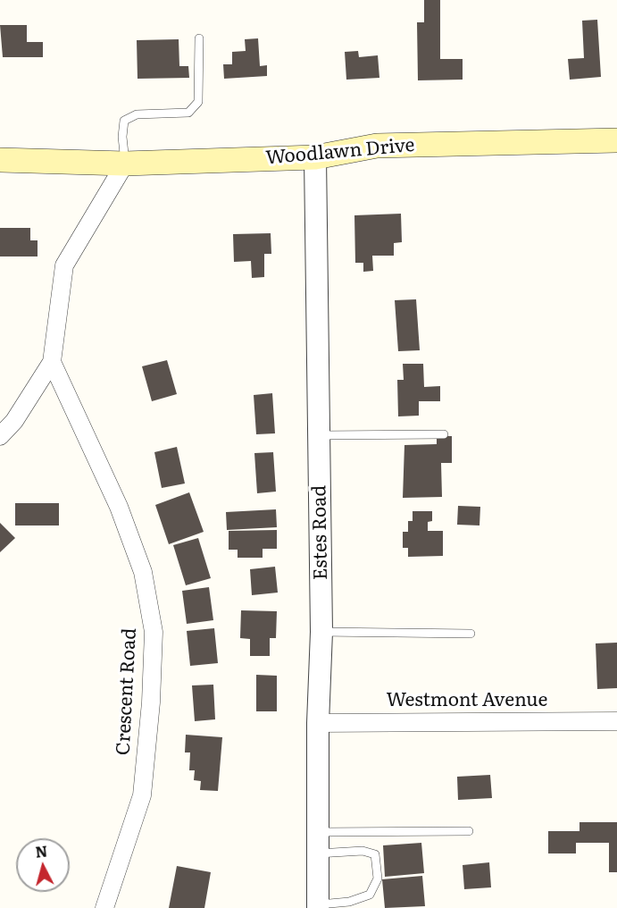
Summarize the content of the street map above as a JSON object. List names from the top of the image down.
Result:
{
  "streets": {
    "main road": ["Woodlawn Drive"],
    "street": ["Estes Road", "Crescent Road", "Westmont Avenue"]
  },
  "crossings": [
    ["Woodlawn Drive", "Estes Road"],
    ["Estes Road", "Westmont Avenue"]
  ],
  "north": "top"
}
